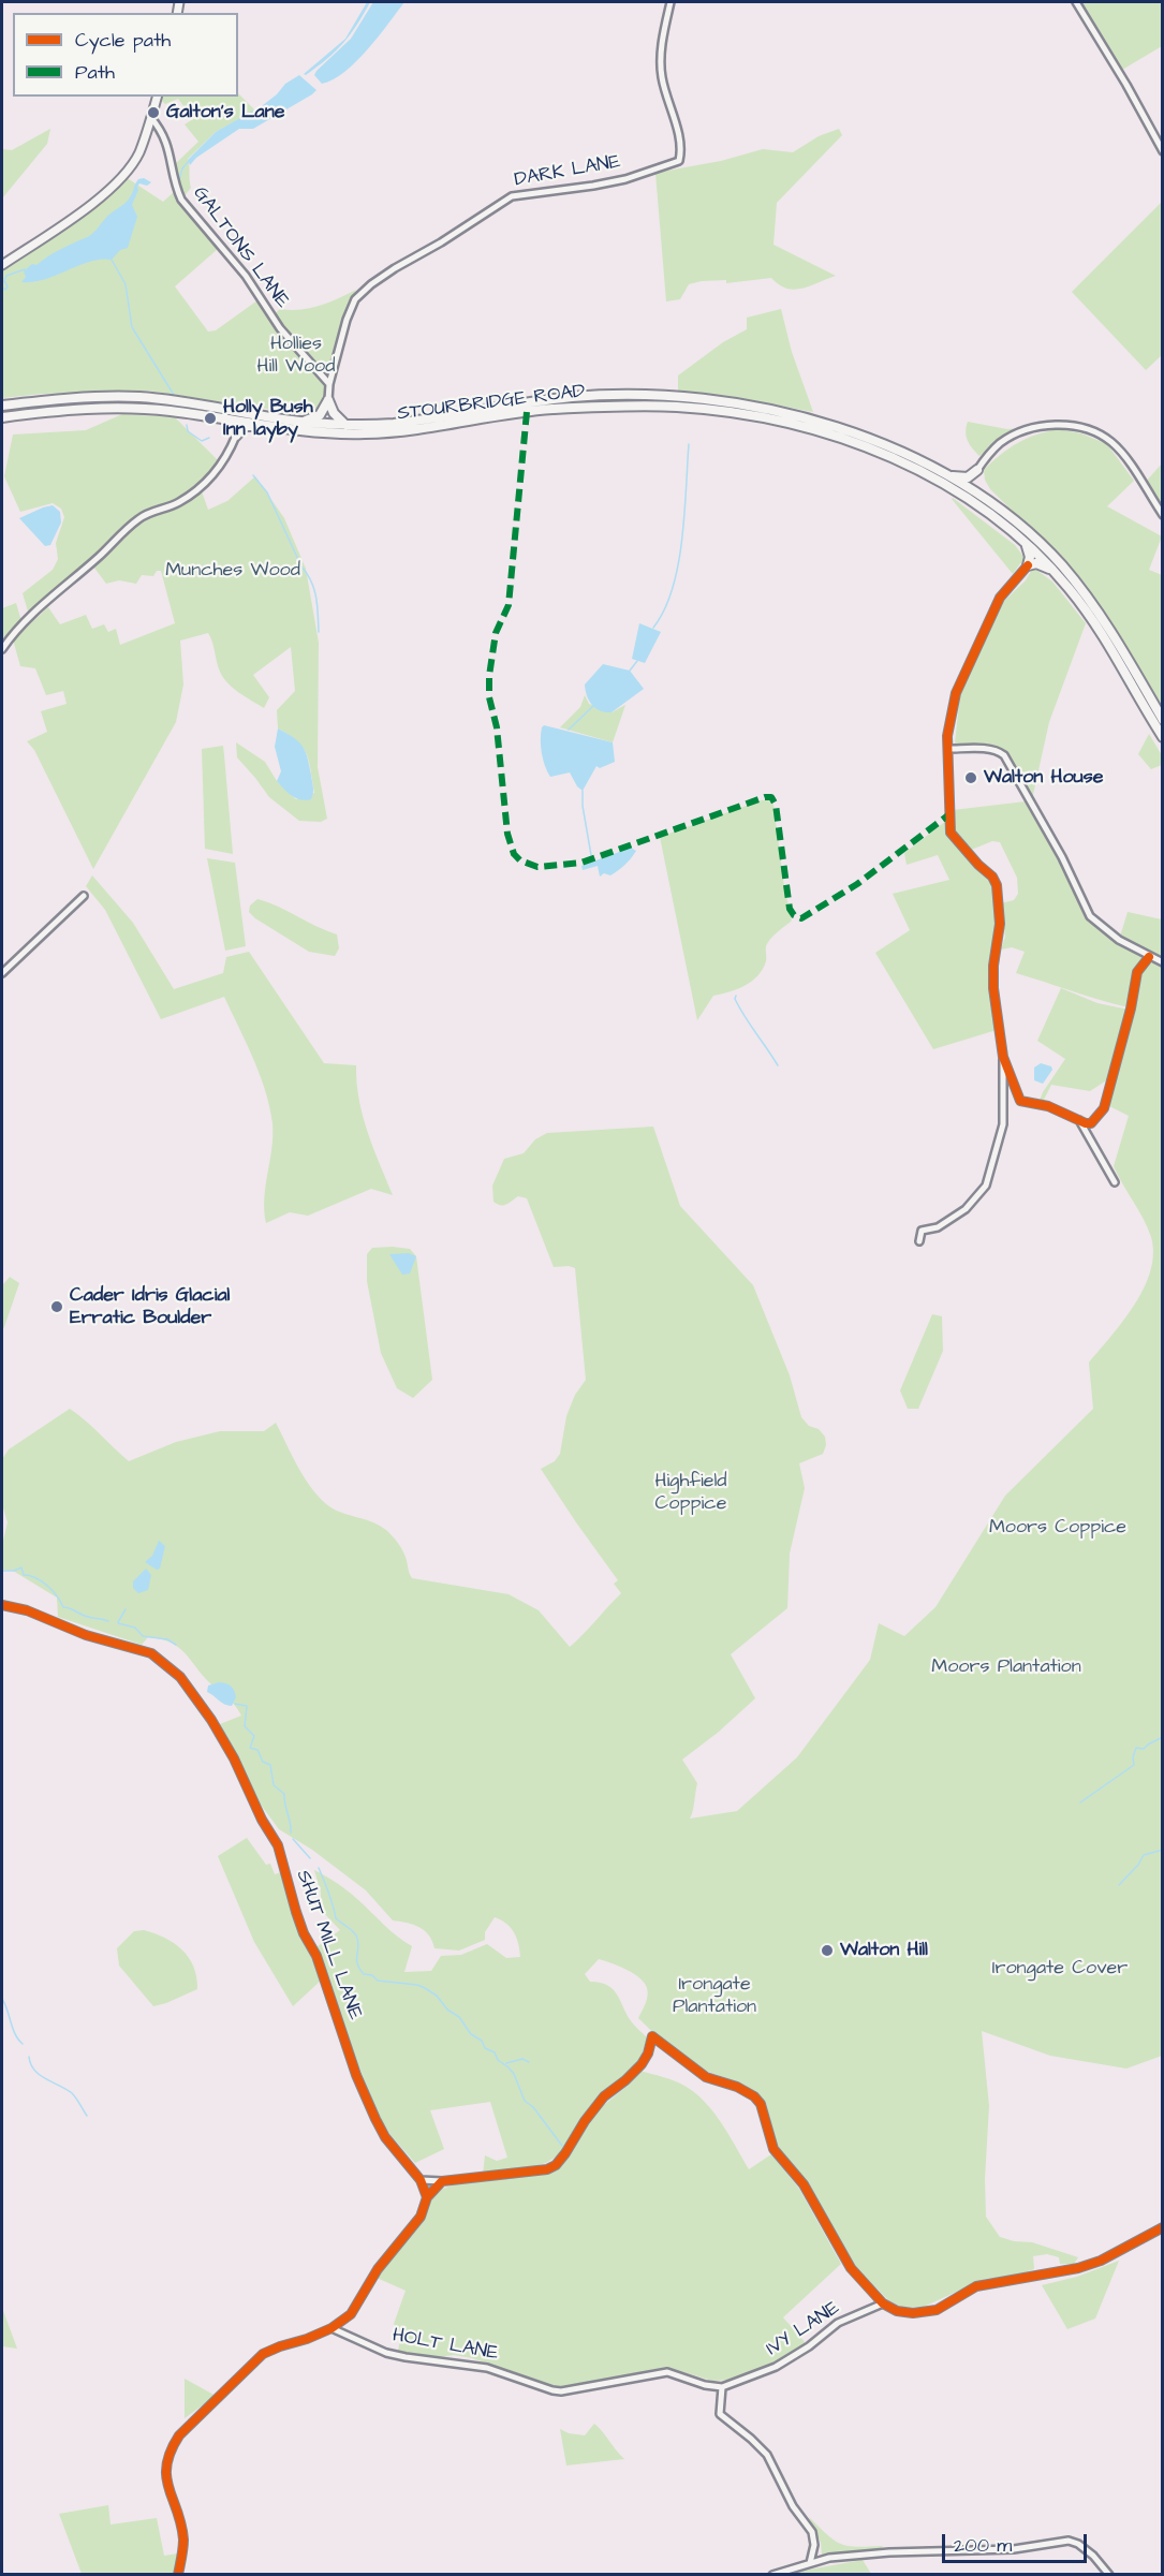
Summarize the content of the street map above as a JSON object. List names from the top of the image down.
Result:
{
  "streets": {
    "highway": ["STOURBRIDGE ROAD"],
    "street": [
      "DARK LANE",
      "GALTONS LANE",
      "SHUT MILL LANE",
      "IVY LANE",
      "HOLT LANE"
    ]
  },
  "crossings": [
    ["DARK LANE", "GALTONS LANE"],
    ["IVY LANE", "HOLT LANE"]
  ],
  "parks": [
    "Hollies Hill Wood",
    "Munches Wood",
    "Highfield Coppice",
    "Moors Coppice",
    "Moors Plantation",
    "Irongate Cover",
    "Irongate Plantation"
  ],
  "places": [
    "Galton's Lane",
    "Holly Bush Inn layby",
    "Walton House",
    "Cader Idris Glacial Erratic Boulder",
    "Walton Hill"
  ],
  "legend": ["Cycle path", "Path"],
  "scale_bar": "200 m"
}
